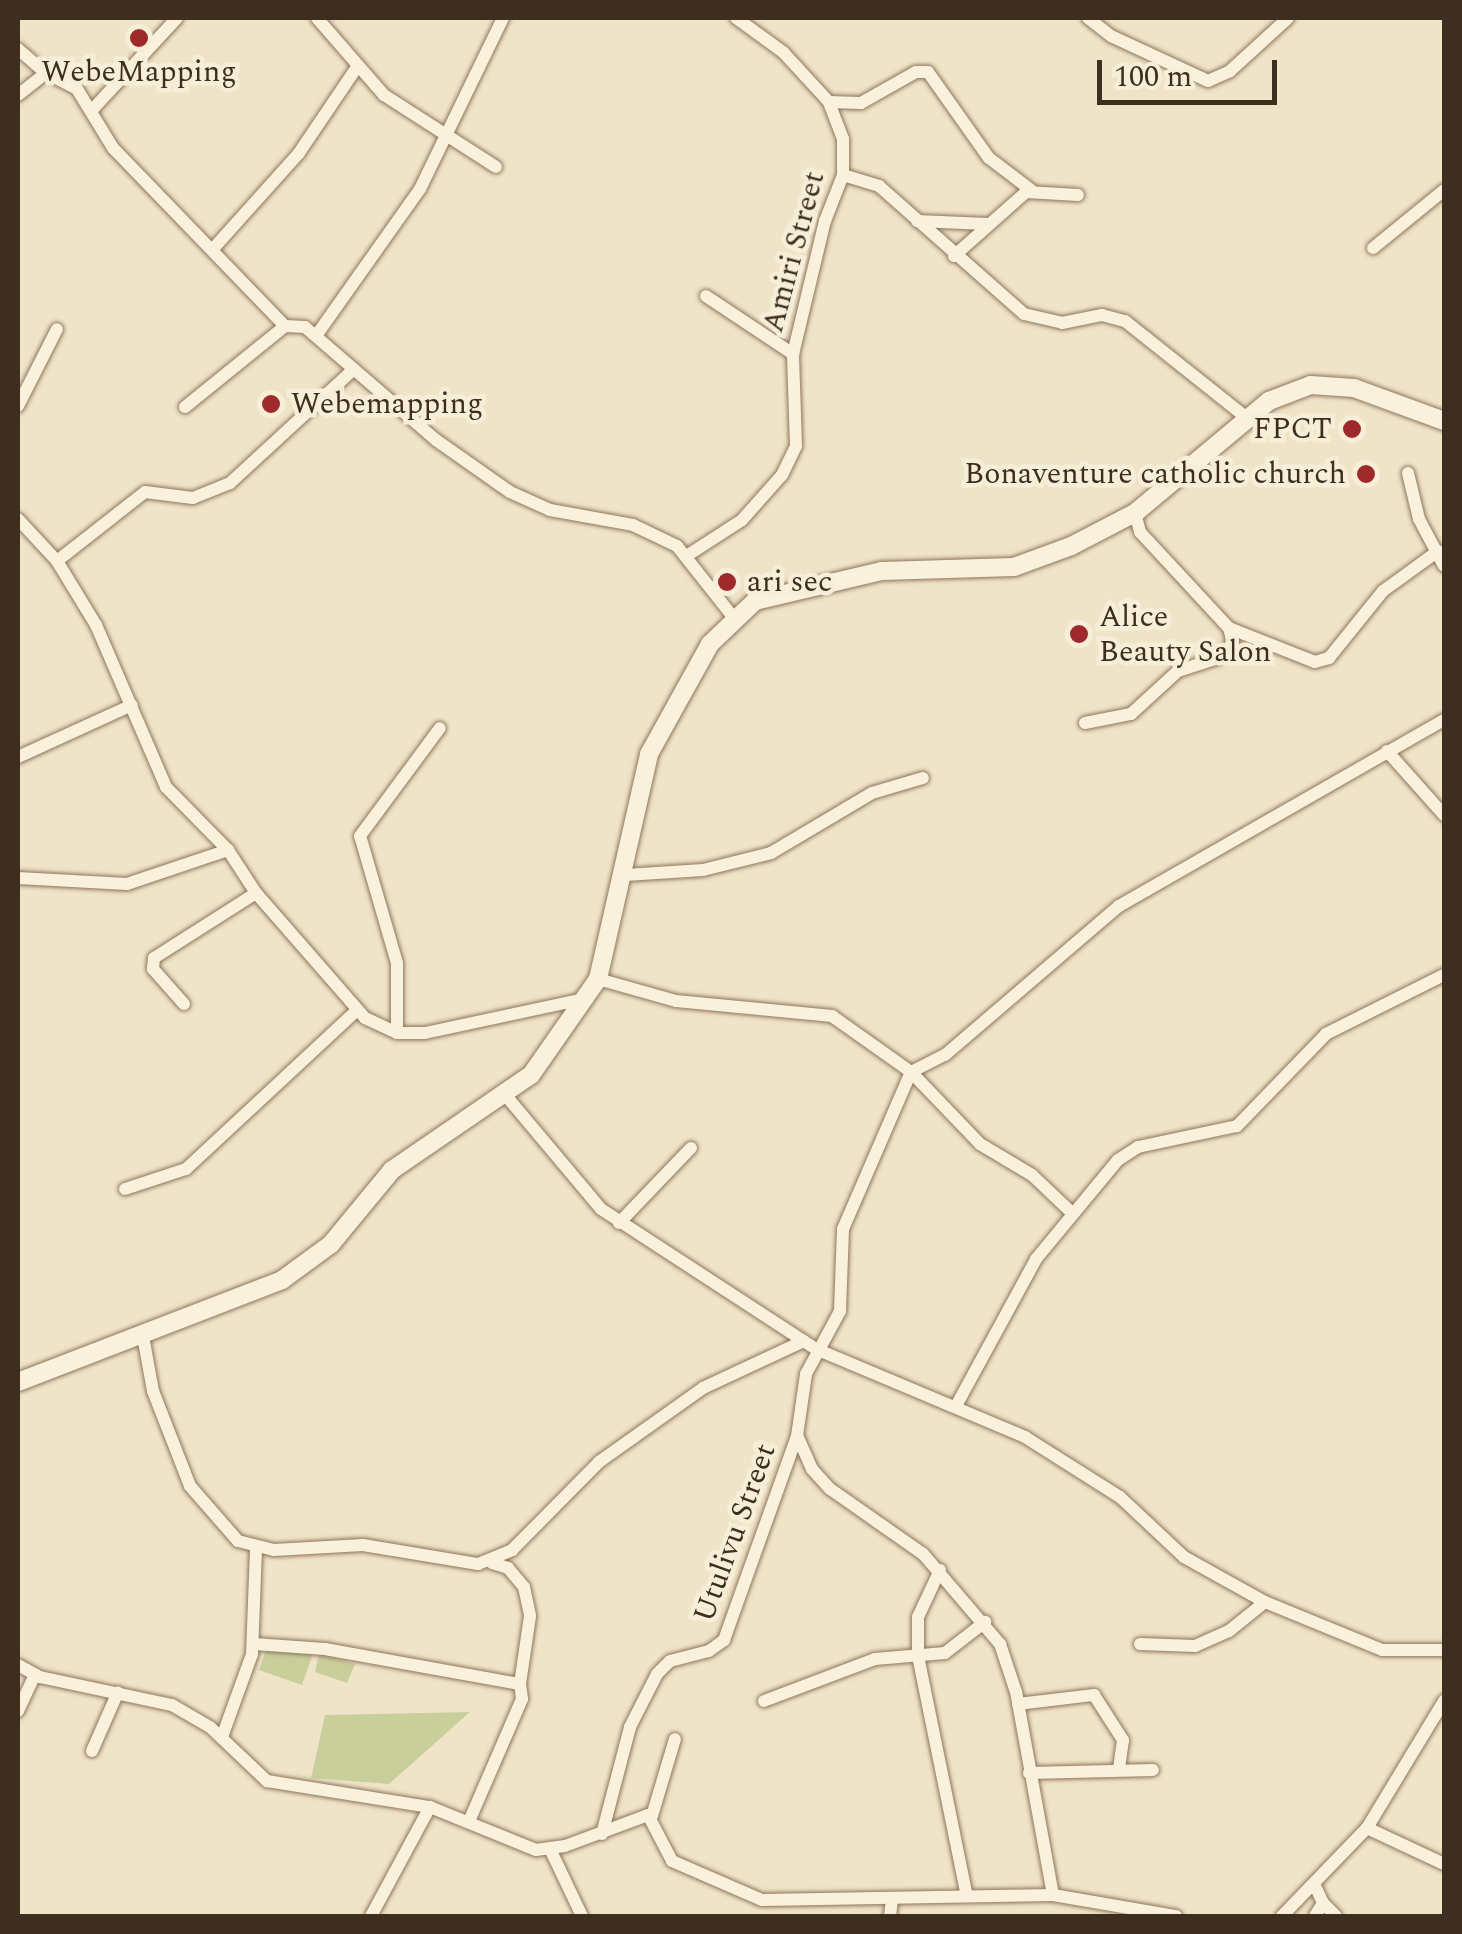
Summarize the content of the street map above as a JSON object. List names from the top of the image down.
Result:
{
  "streets": {
    "street": ["Amiri Street", "Utulivu Street"]
  },
  "places": [
    "WebeMapping",
    "Webemapping",
    "FPCT",
    "Bonaventure catholic church",
    "ari sec",
    "Alice Beauty Salon"
  ],
  "scale_bar": "100 m"
}
